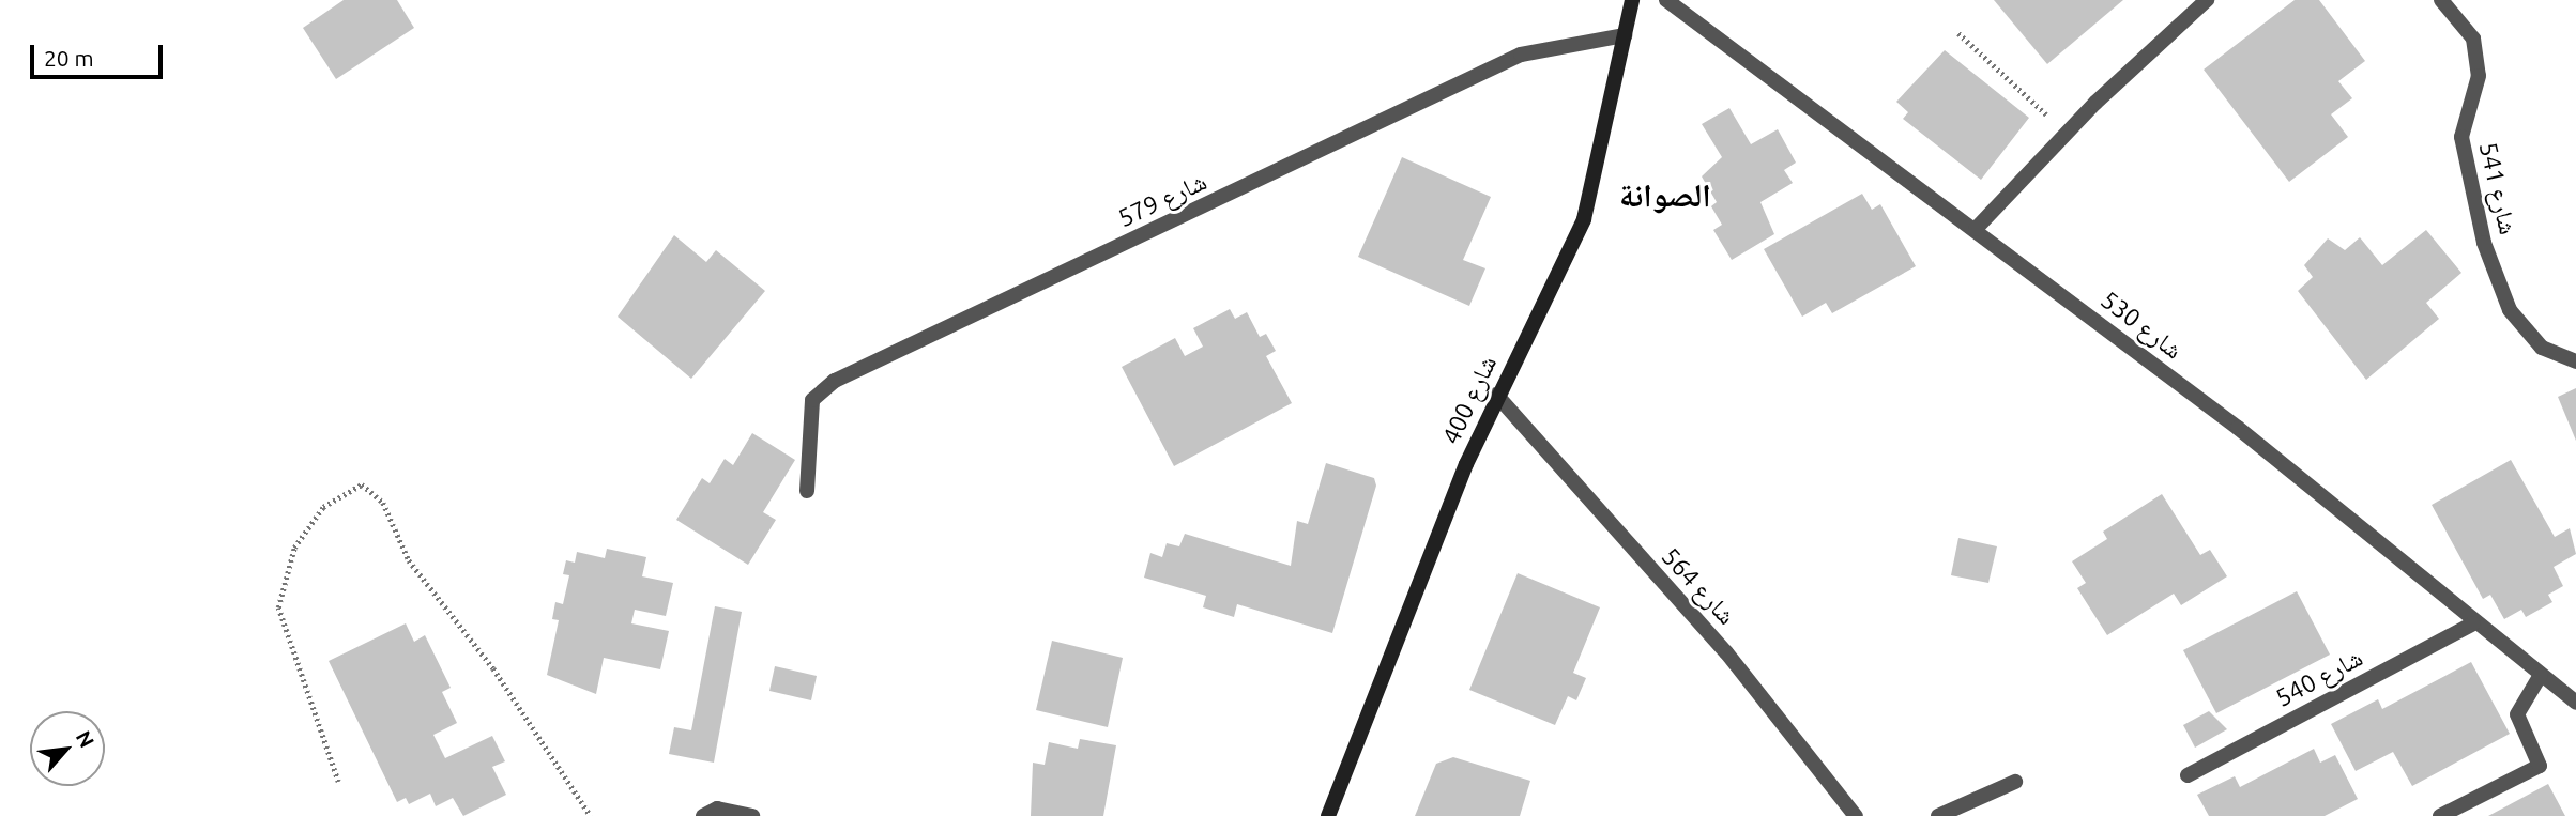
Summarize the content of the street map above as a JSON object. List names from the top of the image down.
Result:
{
  "streets": {
    "main road": ["شارع 400"],
    "street": [
      "شارع 541",
      "شارع 579",
      "شارع 530",
      "شارع 564",
      "شارع 540"
    ]
  },
  "crossings": [
    ["شارع 579", "شارع 400"],
    ["شارع 530", "شارع 540"],
    ["شارع 400", "شارع 564"]
  ],
  "districts": ["الصوانة"],
  "scale_bar": "20 m",
  "north": "top right"
}
